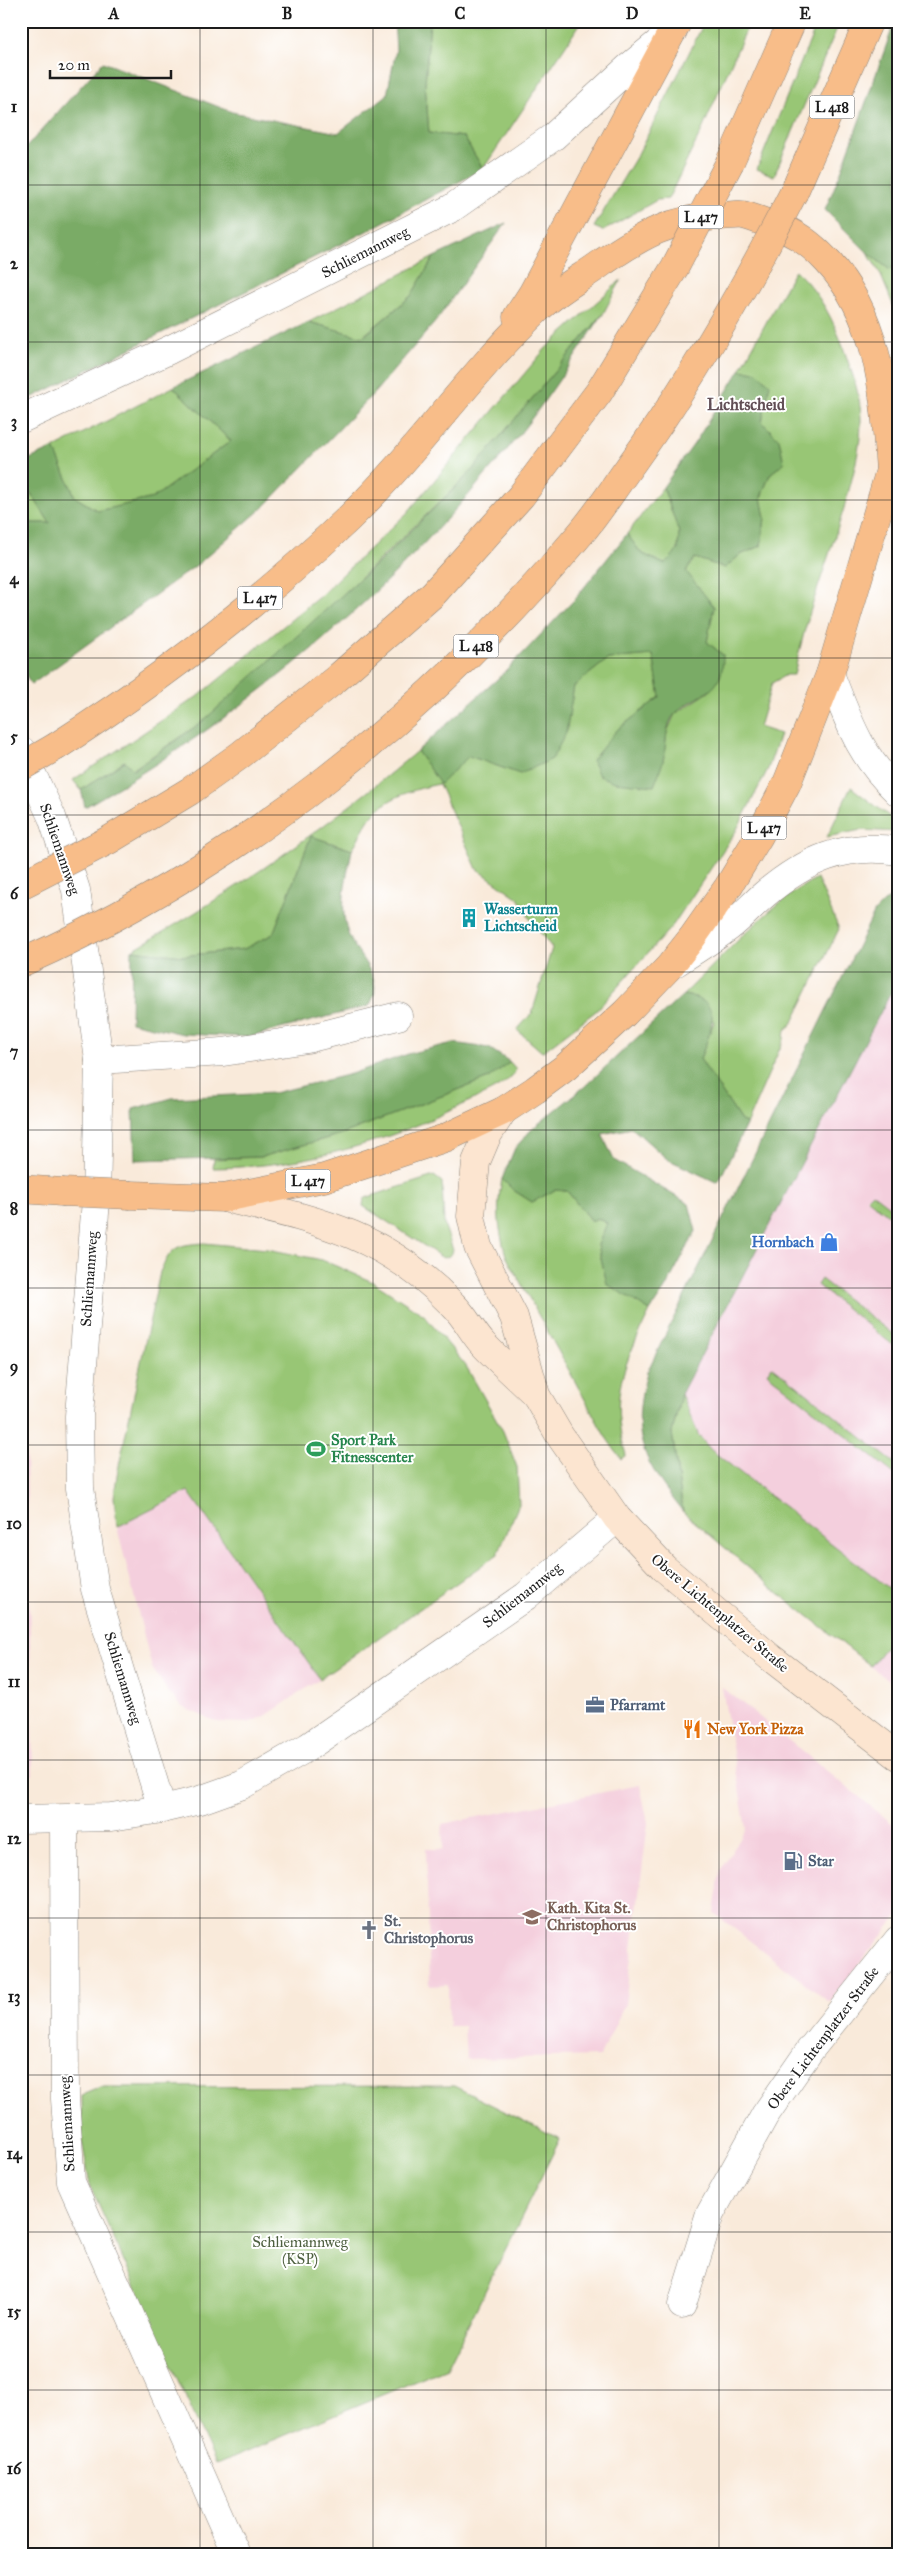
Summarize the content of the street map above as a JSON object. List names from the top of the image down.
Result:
{
  "streets": {
    "highway": ["L 418", "L 417"],
    "main road": ["Obere Lichtenplatzer Straße"],
    "street": ["Schliemannweg"]
  },
  "crossings": [
    ["L 417", "Schliemannweg"],
    ["Schliemannweg", "Obere Lichtenplatzer Straße"]
  ],
  "districts": ["Lichtscheid"],
  "parks": ["Schliemannweg (KSP)"],
  "places": {
    "building": ["Wasserturm Lichtscheid"],
    "shop": ["Hornbach"],
    "sports": ["Sport Park Fitnesscenter"],
    "office": ["Pfarramt"],
    "restaurant": ["New York Pizza"],
    "fuel station": ["Star"],
    "school or university": ["Kath. Kita St. Christophorus"],
    "church": ["St. Christophorus"]
  },
  "scale_bar": "20 m",
  "grid": {
    "columns": [
      "A",
      "B",
      "C",
      "D",
      "E"
    ],
    "rows": [
      "1",
      "2",
      "3",
      "4",
      "5",
      "6",
      "7",
      "8",
      "9",
      "10",
      "11",
      "12",
      "13",
      "14",
      "15",
      "16"
    ]
  }
}
